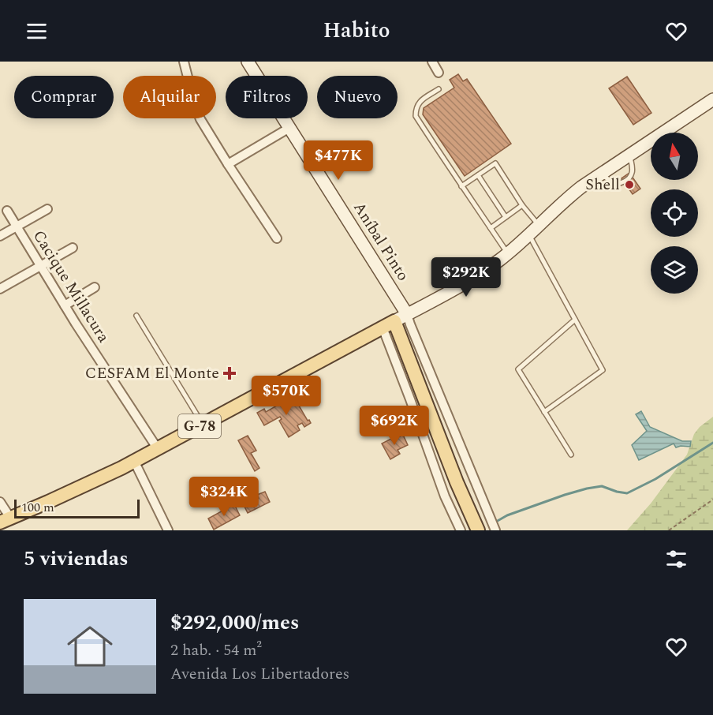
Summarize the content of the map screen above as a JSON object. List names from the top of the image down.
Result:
{
  "streets": {
    "main road": ["Aníbal Pinto", "G-78"],
    "street": ["Cacique Millacura"]
  },
  "crossings": [
    ["Cacique Millacura", "G-78"]
  ],
  "places": {
    "other": ["Shell"],
    "health": ["CESFAM El Monte"]
  },
  "scale_bar": "100 m",
  "north": "top",
  "page": {
    "header": "Habito",
    "chip": [
      "Comprar",
      "Alquilar",
      "Filtros",
      "Nuevo"
    ],
    "price": [
      "$477K",
      "$292K",
      "$570K",
      "$692K",
      "$324K"
    ],
    "scale": "100 m",
    "heading": "5 viviendas",
    "list": [
      {
        "name": "$292,000/mes",
        "note": "2 hab. · 54 m² · Avenida Los Libertadores"
      }
    ]
  }
}
